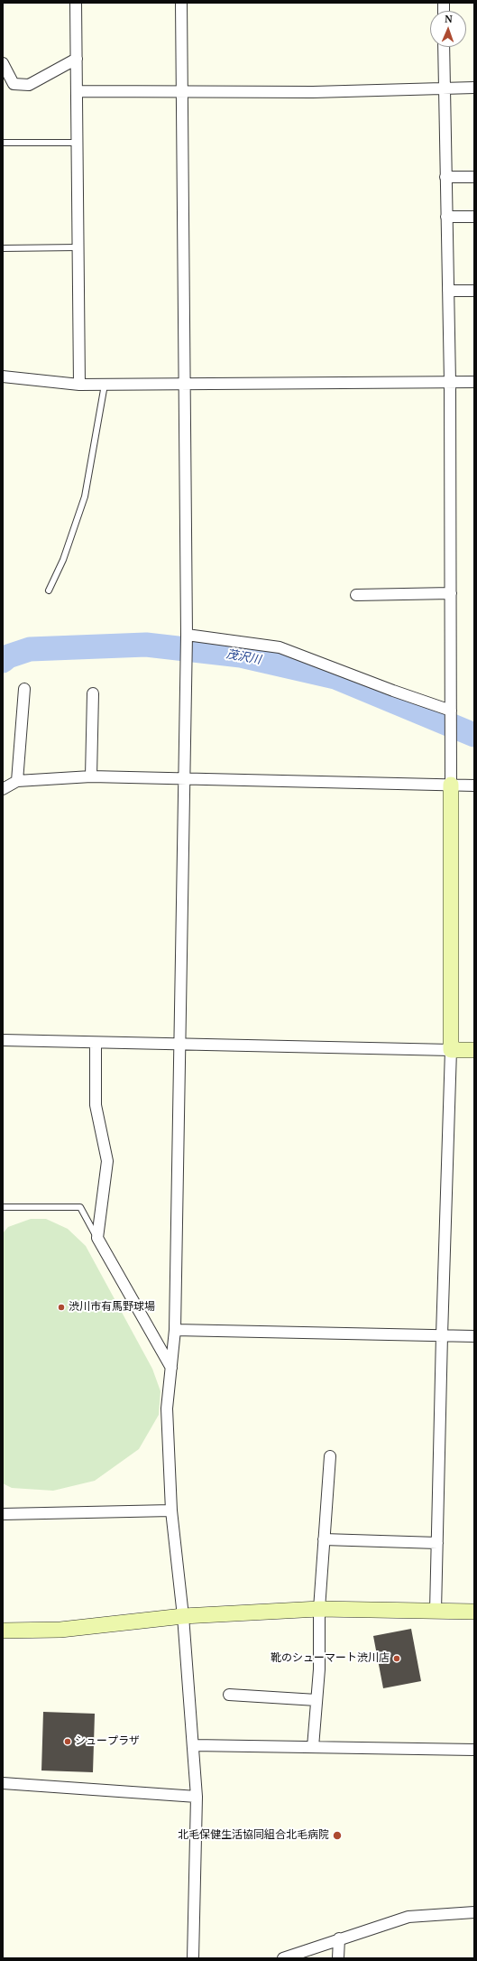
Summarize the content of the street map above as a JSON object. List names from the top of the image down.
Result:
{
  "water": ["茂沢川"],
  "places": [
    "渋川市有馬野球場",
    "靴のシューマート渋川店",
    "シュープラザ",
    "北毛保健生活協同組合北毛病院"
  ],
  "north": "top"
}
